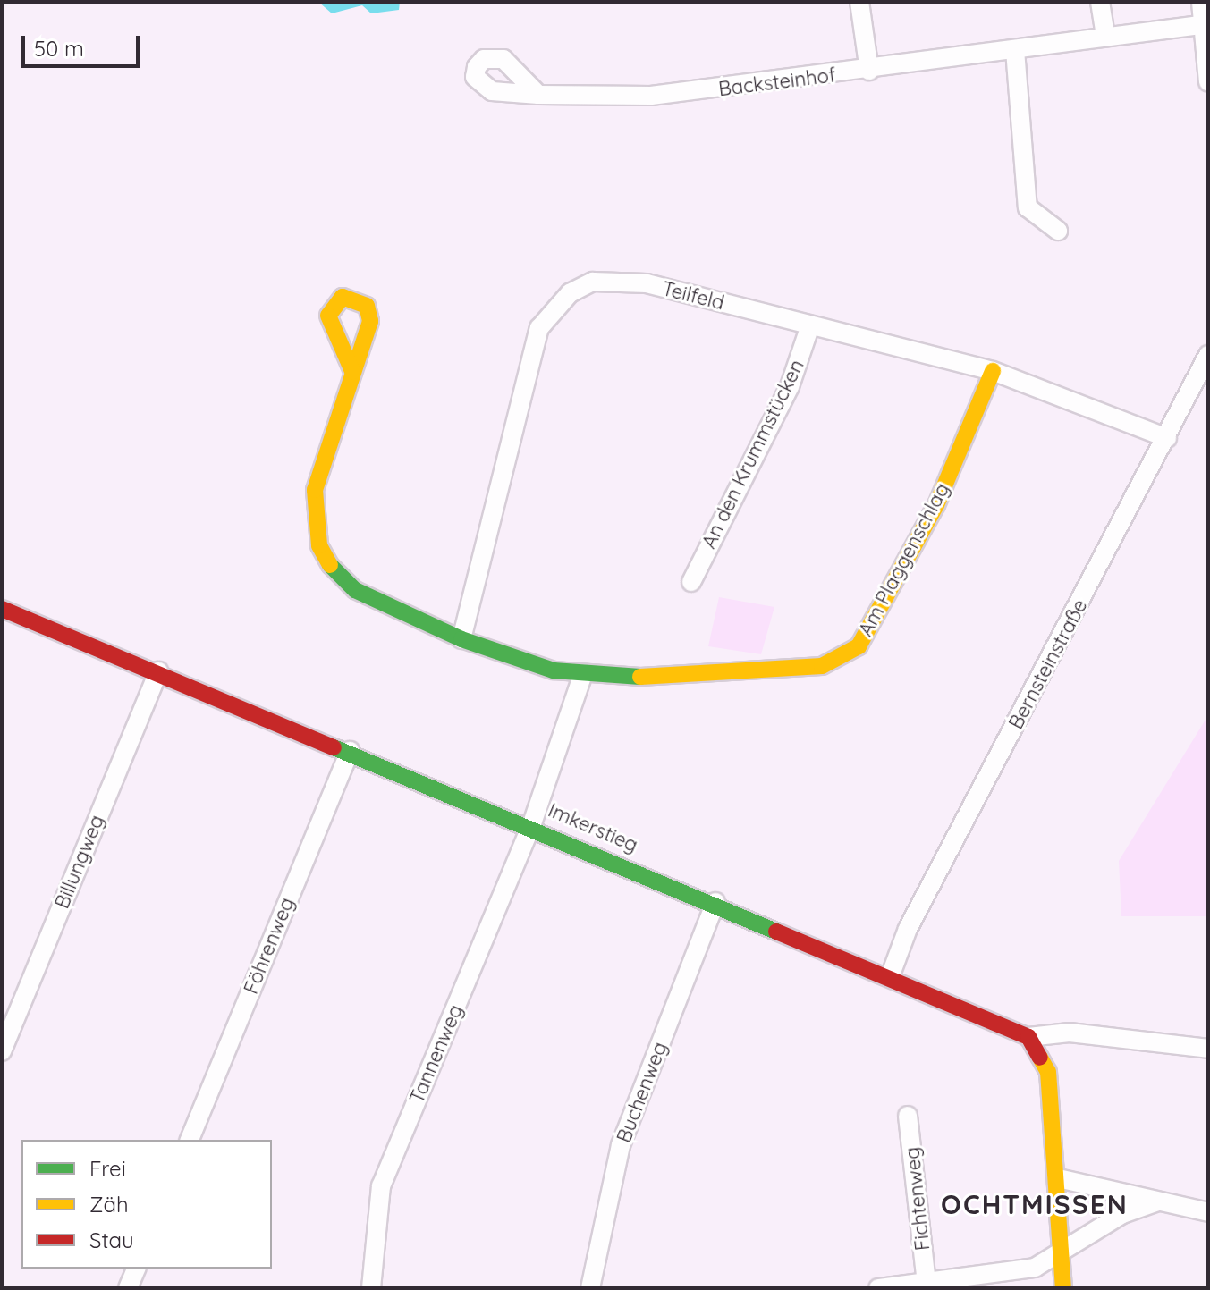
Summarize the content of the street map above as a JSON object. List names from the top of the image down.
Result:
{
  "streets": {
    "street": [
      "Backsteinhof",
      "Teilfeld",
      "An den Krummstücken",
      "Am Plaggenschlag",
      "Bernsteinstraße",
      "Imkerstieg",
      "Billungweg",
      "Föhrenweg",
      "Tannenweg",
      "Buchenweg",
      "Fichtenweg"
    ]
  },
  "crossings": [
    ["Teilfeld", "An den Krummstücken"],
    ["Teilfeld", "Am Plaggenschlag"],
    ["Teilfeld", "Bernsteinstraße"],
    ["Bernsteinstraße", "Imkerstieg"],
    ["Imkerstieg", "Billungweg"],
    ["Imkerstieg", "Föhrenweg"],
    ["Imkerstieg", "Tannenweg"],
    ["Imkerstieg", "Buchenweg"]
  ],
  "districts": ["OCHTMISSEN"],
  "legend": ["Frei", "Zäh", "Stau"],
  "scale_bar": "50 m"
}
